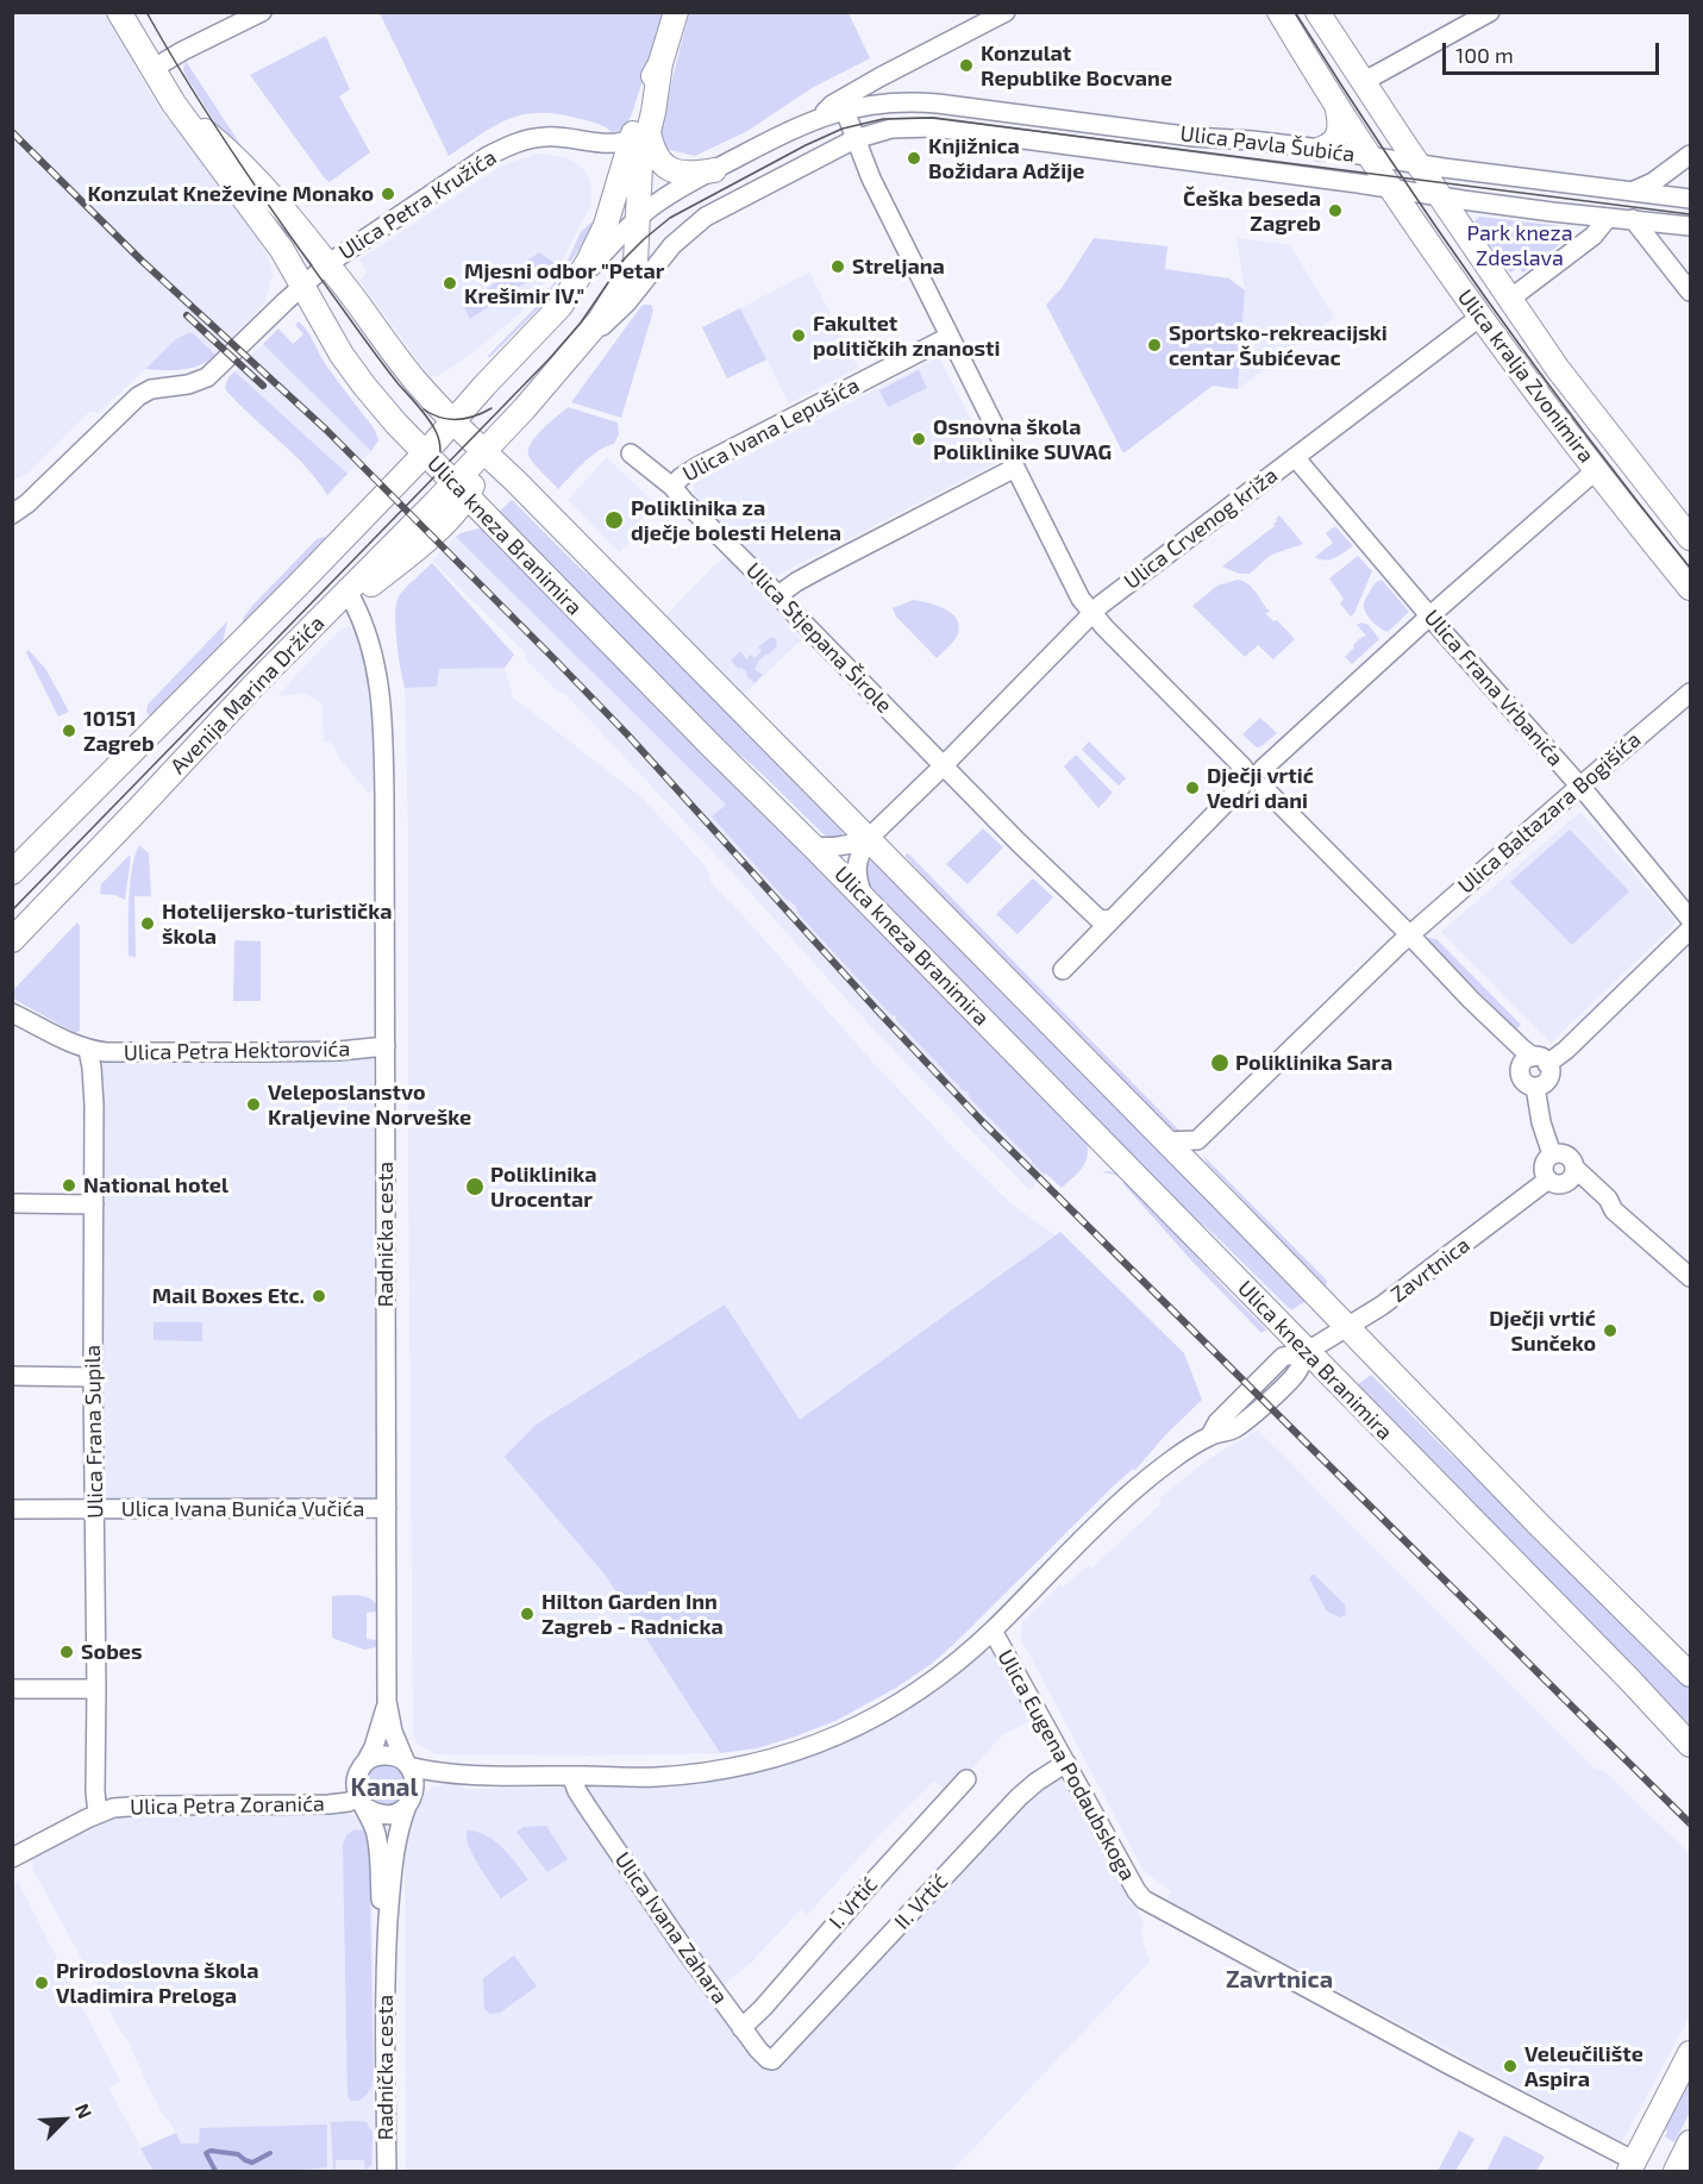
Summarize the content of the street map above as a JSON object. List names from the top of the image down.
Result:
{
  "streets": {
    "main road": ["Ulica kralja Zvonimira", "Ulica kneza Branimira", "Avenija Marina Držića"],
    "street": [
      "Ulica Pavla Šubića",
      "Ulica Petra Kružića",
      "Ulica Ivana Lepušića",
      "Ulica Crvenog križa",
      "Ulica Stjepana Širole",
      "Ulica Frana Vrbanića",
      "Ulica Baltazara Bogišića",
      "Ulica Petra Hektorovića",
      "Radnička cesta",
      "Zavrtnica",
      "Ulica Frana Supila",
      "Ulica Ivana Bunića Vučića",
      "Ulica Eugena Podaubskoga",
      "Ulica Petra Zoranića",
      "II. Vrtić",
      "I. Vrtić",
      "Ulica Ivana Zahara"
    ]
  },
  "crossings": [
    ["Ulica Pavla Šubića", "Ulica kralja Zvonimira"],
    ["Ulica Pavla Šubića", "Avenija Marina Držića"],
    ["Ulica Petra Kružića", "Ulica kneza Branimira"],
    ["Ulica Petra Kružića", "Avenija Marina Držića"],
    ["Ulica kralja Zvonimira", "Ulica Crvenog križa"],
    ["Ulica Ivana Lepušića", "Ulica Stjepana Širole"],
    ["Ulica Crvenog križa", "Ulica kneza Branimira"],
    ["Ulica Crvenog križa", "Ulica Stjepana Širole"],
    ["Ulica Crvenog križa", "Ulica Frana Vrbanića"],
    ["Ulica kneza Branimira", "Avenija Marina Držića"],
    ["Ulica kneza Branimira", "Zavrtnica"],
    ["Ulica Frana Vrbanića", "Ulica Baltazara Bogišića"],
    ["Ulica Petra Hektorovića", "Radnička cesta"],
    ["Ulica Petra Hektorovića", "Ulica Frana Supila"],
    ["Radnička cesta", "Ulica Ivana Bunića Vučića"],
    ["Radnička cesta", "Ulica Petra Zoranića"],
    ["Zavrtnica", "Ulica Eugena Podaubskoga"],
    ["Ulica Frana Supila", "Ulica Ivana Bunića Vučića"],
    ["Ulica Frana Supila", "Ulica Petra Zoranića"],
    ["Ulica Eugena Podaubskoga", "II. Vrtić"],
    ["II. Vrtić", "Ulica Ivana Zahara"],
    ["I. Vrtić", "Ulica Ivana Zahara"]
  ],
  "districts": ["Kanal", "Zavrtnica"],
  "parks": ["Park kneza Zdeslava"],
  "places": [
    "Konzulat Republike Bocvane",
    "Knjižnica Božidara Adžije",
    "Konzulat Kneževine Monako",
    "Češka beseda Zagreb",
    "Streljana",
    "Mjesni odbor \"Petar Krešimir IV.\"",
    "Fakultet političkih znanosti",
    "Sportsko-rekreacijski centar Šubićevac",
    "Osnovna škola Poliklinike SUVAG",
    "Poliklinika za dječje bolesti Helena",
    "10151 Zagreb",
    "Dječji vrtić Vedri dani",
    "Hotelijersko-turistička škola",
    "Poliklinika Sara",
    "Veleposlanstvo Kraljevine Norveške",
    "National hotel",
    "Poliklinika Urocentar",
    "Mail Boxes Etc.",
    "Dječji vrtić Sunčeko",
    "Hilton Garden Inn Zagreb - Radnicka",
    "Sobes",
    "Prirodoslovna škola Vladimira Preloga",
    "Veleučilište Aspira"
  ],
  "scale_bar": "100 m",
  "north": "top right"
}
